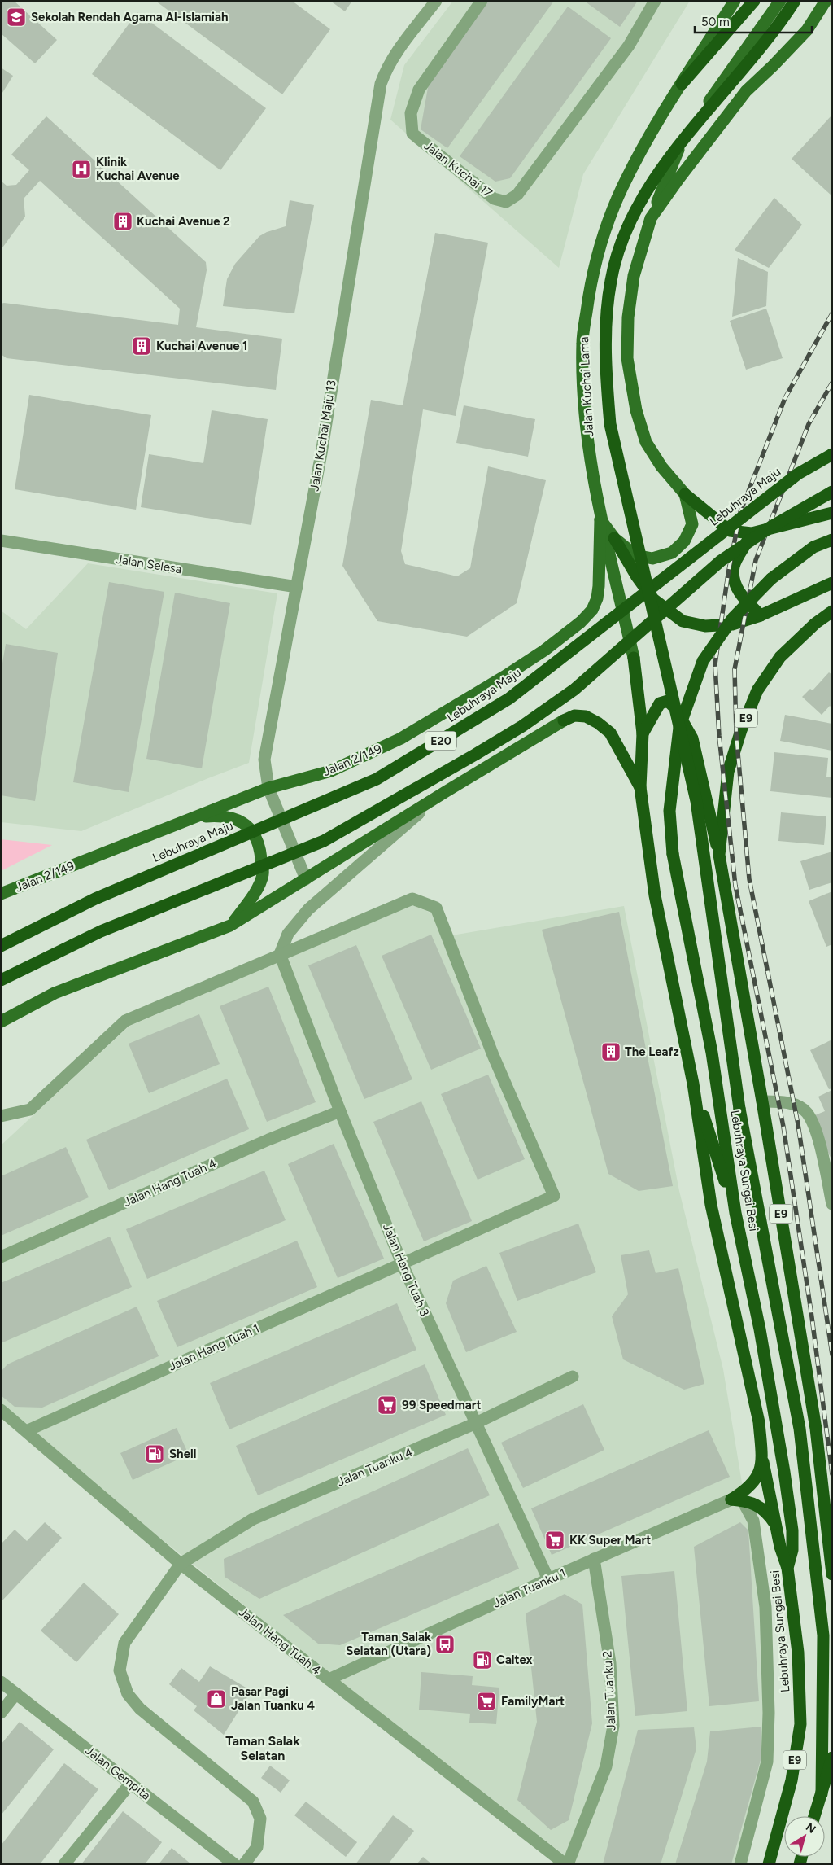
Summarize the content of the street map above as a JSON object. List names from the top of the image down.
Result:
{
  "streets": {
    "highway": [
      "Lebuhraya Maju",
      "E9",
      "E20",
      "Lebuhraya Sungai Besi"
    ],
    "main road": ["Jalan Kuchai Lama", "Jalan 2/149"],
    "street": [
      "Jalan Kuchai 17",
      "Jalan Kuchai Maju 13",
      "Jalan Selesa",
      "Jalan Hang Tuah 4",
      "Jalan Hang Tuah 3",
      "Jalan Hang Tuah 1",
      "Jalan Tuanku 4",
      "Jalan Tuanku 1",
      "Jalan Tuanku 2",
      "Jalan Gempita"
    ]
  },
  "crossings": [
    ["Jalan Kuchai Lama", "Jalan 2/149"],
    ["Jalan Kuchai Maju 13", "Jalan Selesa"],
    ["Jalan Kuchai Maju 13", "Jalan 2/149"],
    ["Jalan Hang Tuah 4", "Jalan Hang Tuah 3"],
    ["Jalan Hang Tuah 4", "Jalan Hang Tuah 1"],
    ["Jalan Hang Tuah 4", "Jalan Tuanku 4"],
    ["Jalan Hang Tuah 4", "Jalan Tuanku 1"],
    ["Jalan Hang Tuah 4", "Jalan Tuanku 2"],
    ["Jalan Hang Tuah 3", "Jalan Hang Tuah 1"],
    ["Jalan Hang Tuah 3", "Jalan Tuanku 4"],
    ["Jalan Hang Tuah 3", "Jalan Tuanku 1"],
    ["Jalan Tuanku 1", "Jalan Tuanku 2"]
  ],
  "districts": ["Taman Salak Selatan"],
  "places": {
    "school or university": ["Sekolah Rendah Agama Al-Islamiah"],
    "hospital": ["Klinik Kuchai Avenue"],
    "building": ["Kuchai Avenue 2", "Kuchai Avenue 1", "The Leafz"],
    "supermarket": ["99 Speedmart", "KK Super Mart", "FamilyMart"],
    "fuel station": ["Shell", "Caltex"],
    "bus stop": ["Taman Salak Selatan (Utara)"],
    "shop": ["Pasar Pagi Jalan Tuanku 4"]
  },
  "scale_bar": "50 m",
  "north": "top right"
}
